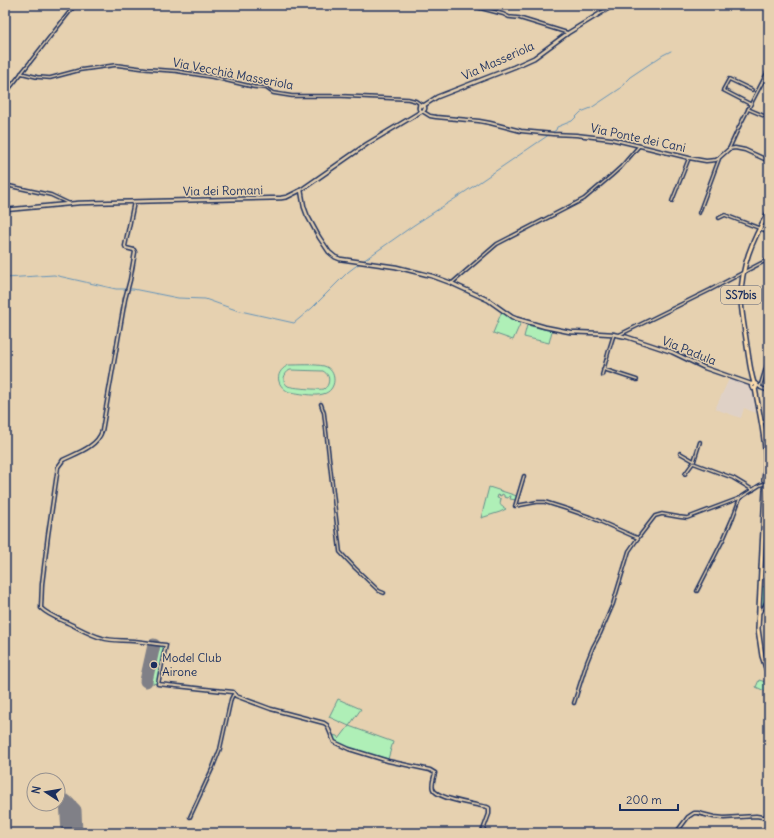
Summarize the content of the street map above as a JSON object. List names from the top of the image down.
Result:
{
  "streets": {
    "main road": [
      "Via Masseriola",
      "Via dei Romani",
      "SS7bis",
      "Via Padula"
    ],
    "street": ["Via Vecchià Masseriola", "Via Ponte dei Cani"]
  },
  "crossings": [
    ["Via Masseriola", "Via Vecchià Masseriola"],
    ["Via Masseriola", "Via dei Romani"],
    ["Via Vecchià Masseriola", "Via dei Romani"],
    ["Via Ponte dei Cani", "Via dei Romani"],
    ["Via dei Romani", "Via Padula"],
    ["SS7bis", "Via Padula"]
  ],
  "places": ["Model Club Airone"],
  "scale_bar": "200 m",
  "north": "left"
}
